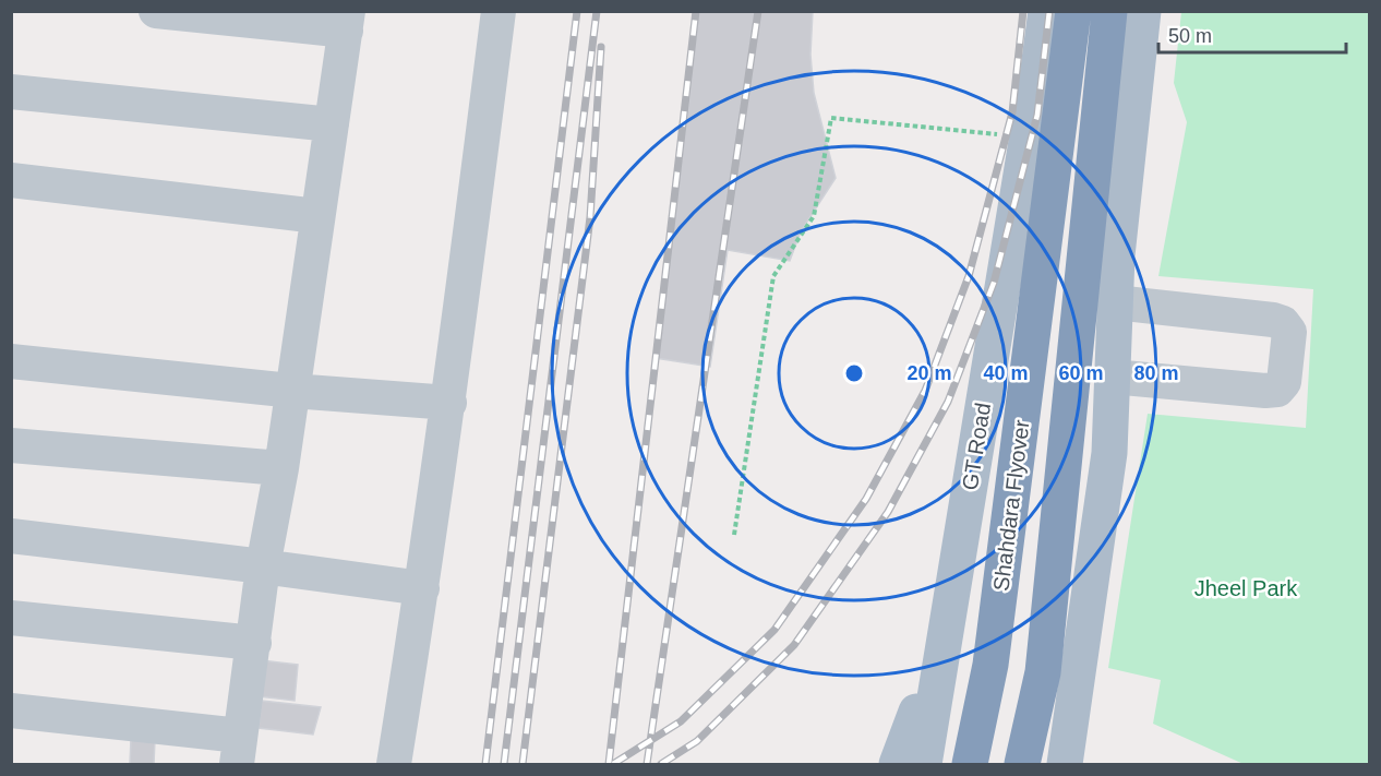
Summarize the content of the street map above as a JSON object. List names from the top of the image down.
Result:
{
  "streets": {
    "highway": ["Shahdara Flyover"],
    "main road": ["GT Road"]
  },
  "parks": ["Jheel Park"],
  "scale_bar": "50 m",
  "rings": [
    "20 m",
    "40 m",
    "60 m",
    "80 m"
  ]
}
